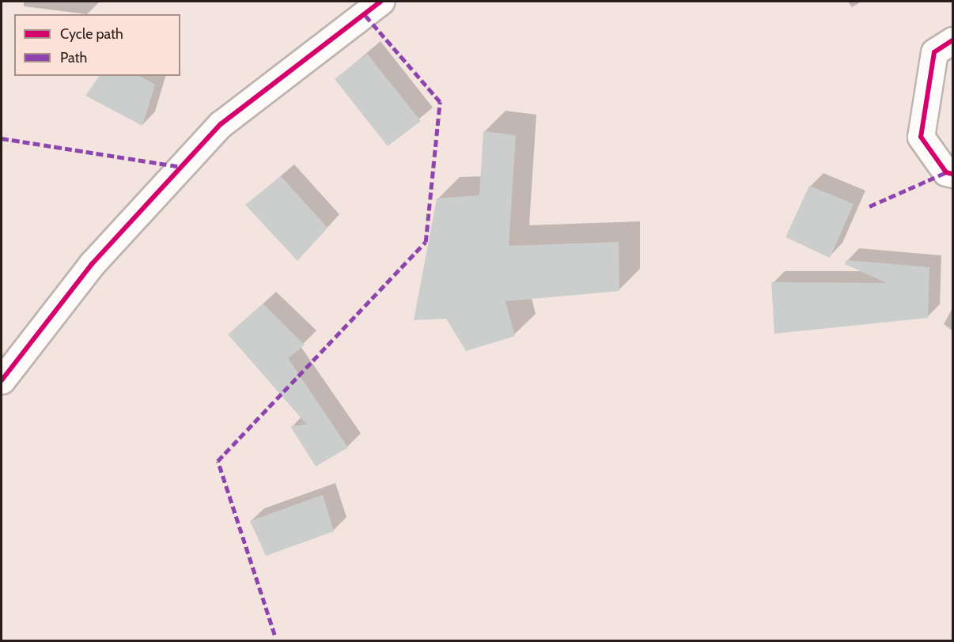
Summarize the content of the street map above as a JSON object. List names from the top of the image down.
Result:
{
  "legend": ["Cycle path", "Path"]
}
